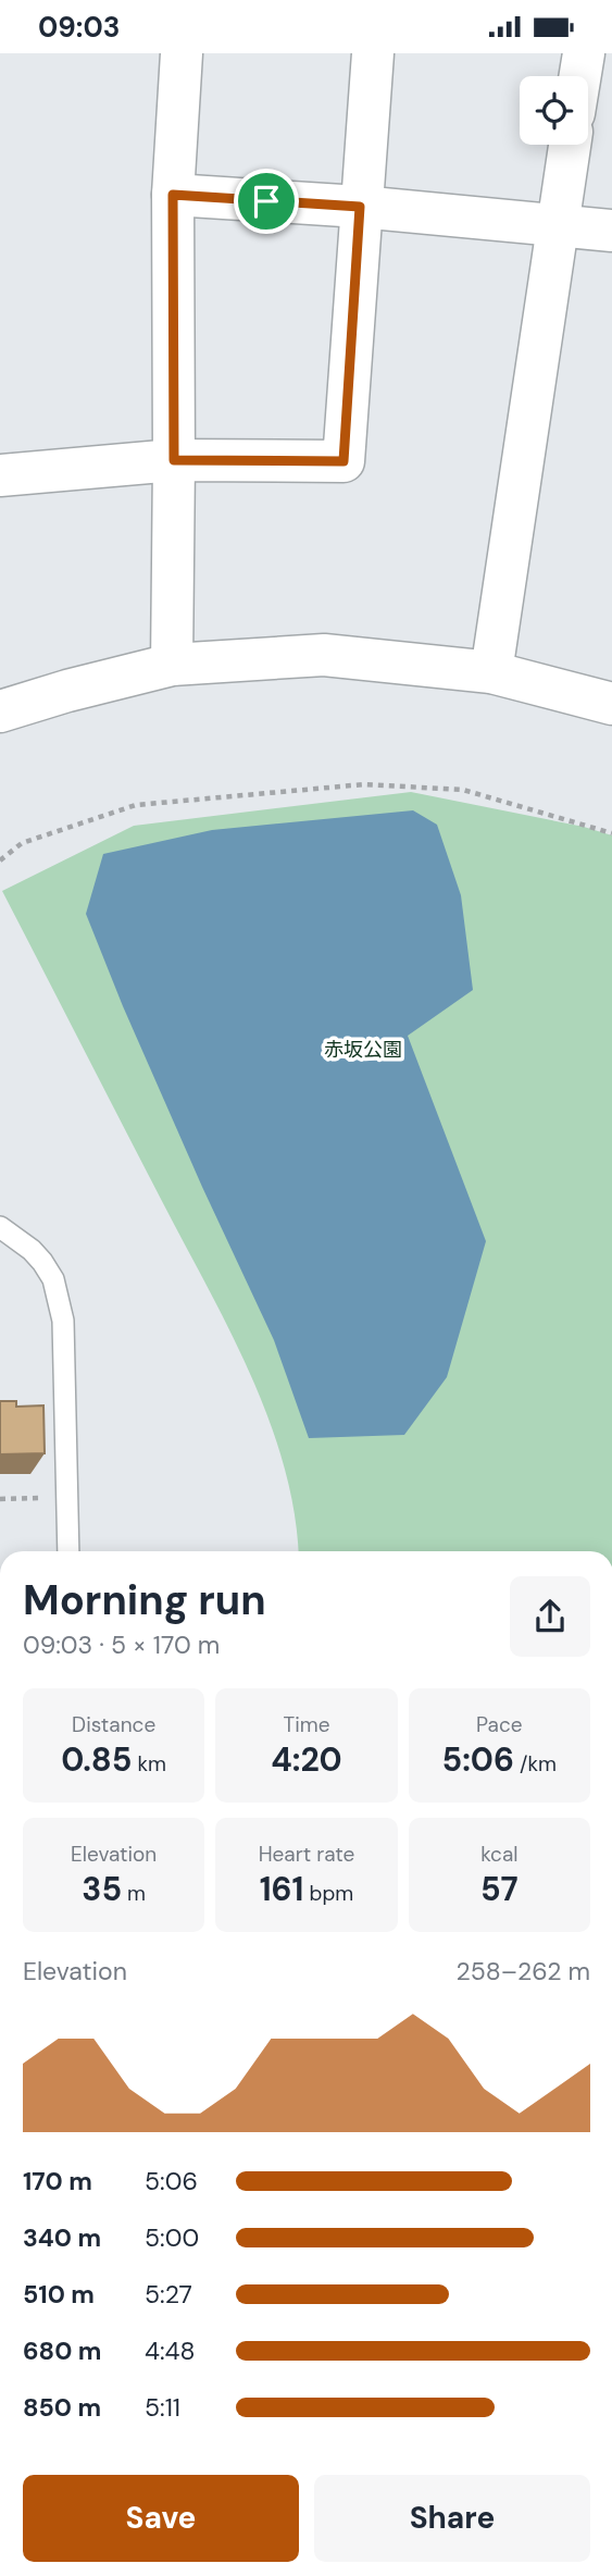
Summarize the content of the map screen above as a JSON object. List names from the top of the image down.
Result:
{
  "parks": ["赤坂公園"],
  "page": {
    "status": "09:03",
    "heading": ["Morning run", "09:03 · 5 × 170 m"],
    "stats": [
      ["Distance", "0.85 km"],
      ["Time", "4:20"],
      ["Pace", "5:06 /km"],
      ["Elevation", "35 m"],
      ["Heart rate", "161 bpm"],
      ["kcal", "57"]
    ],
    "chart": ["Elevation", "258–262 m"],
    "list": [
      {
        "name": "170 m",
        "note": "5:06"
      },
      {
        "name": "340 m",
        "note": "5:00"
      },
      {
        "name": "510 m",
        "note": "5:27"
      },
      {
        "name": "680 m",
        "note": "4:48"
      },
      {
        "name": "850 m",
        "note": "5:11"
      }
    ],
    "buttons": ["Save", "Share"]
  }
}
